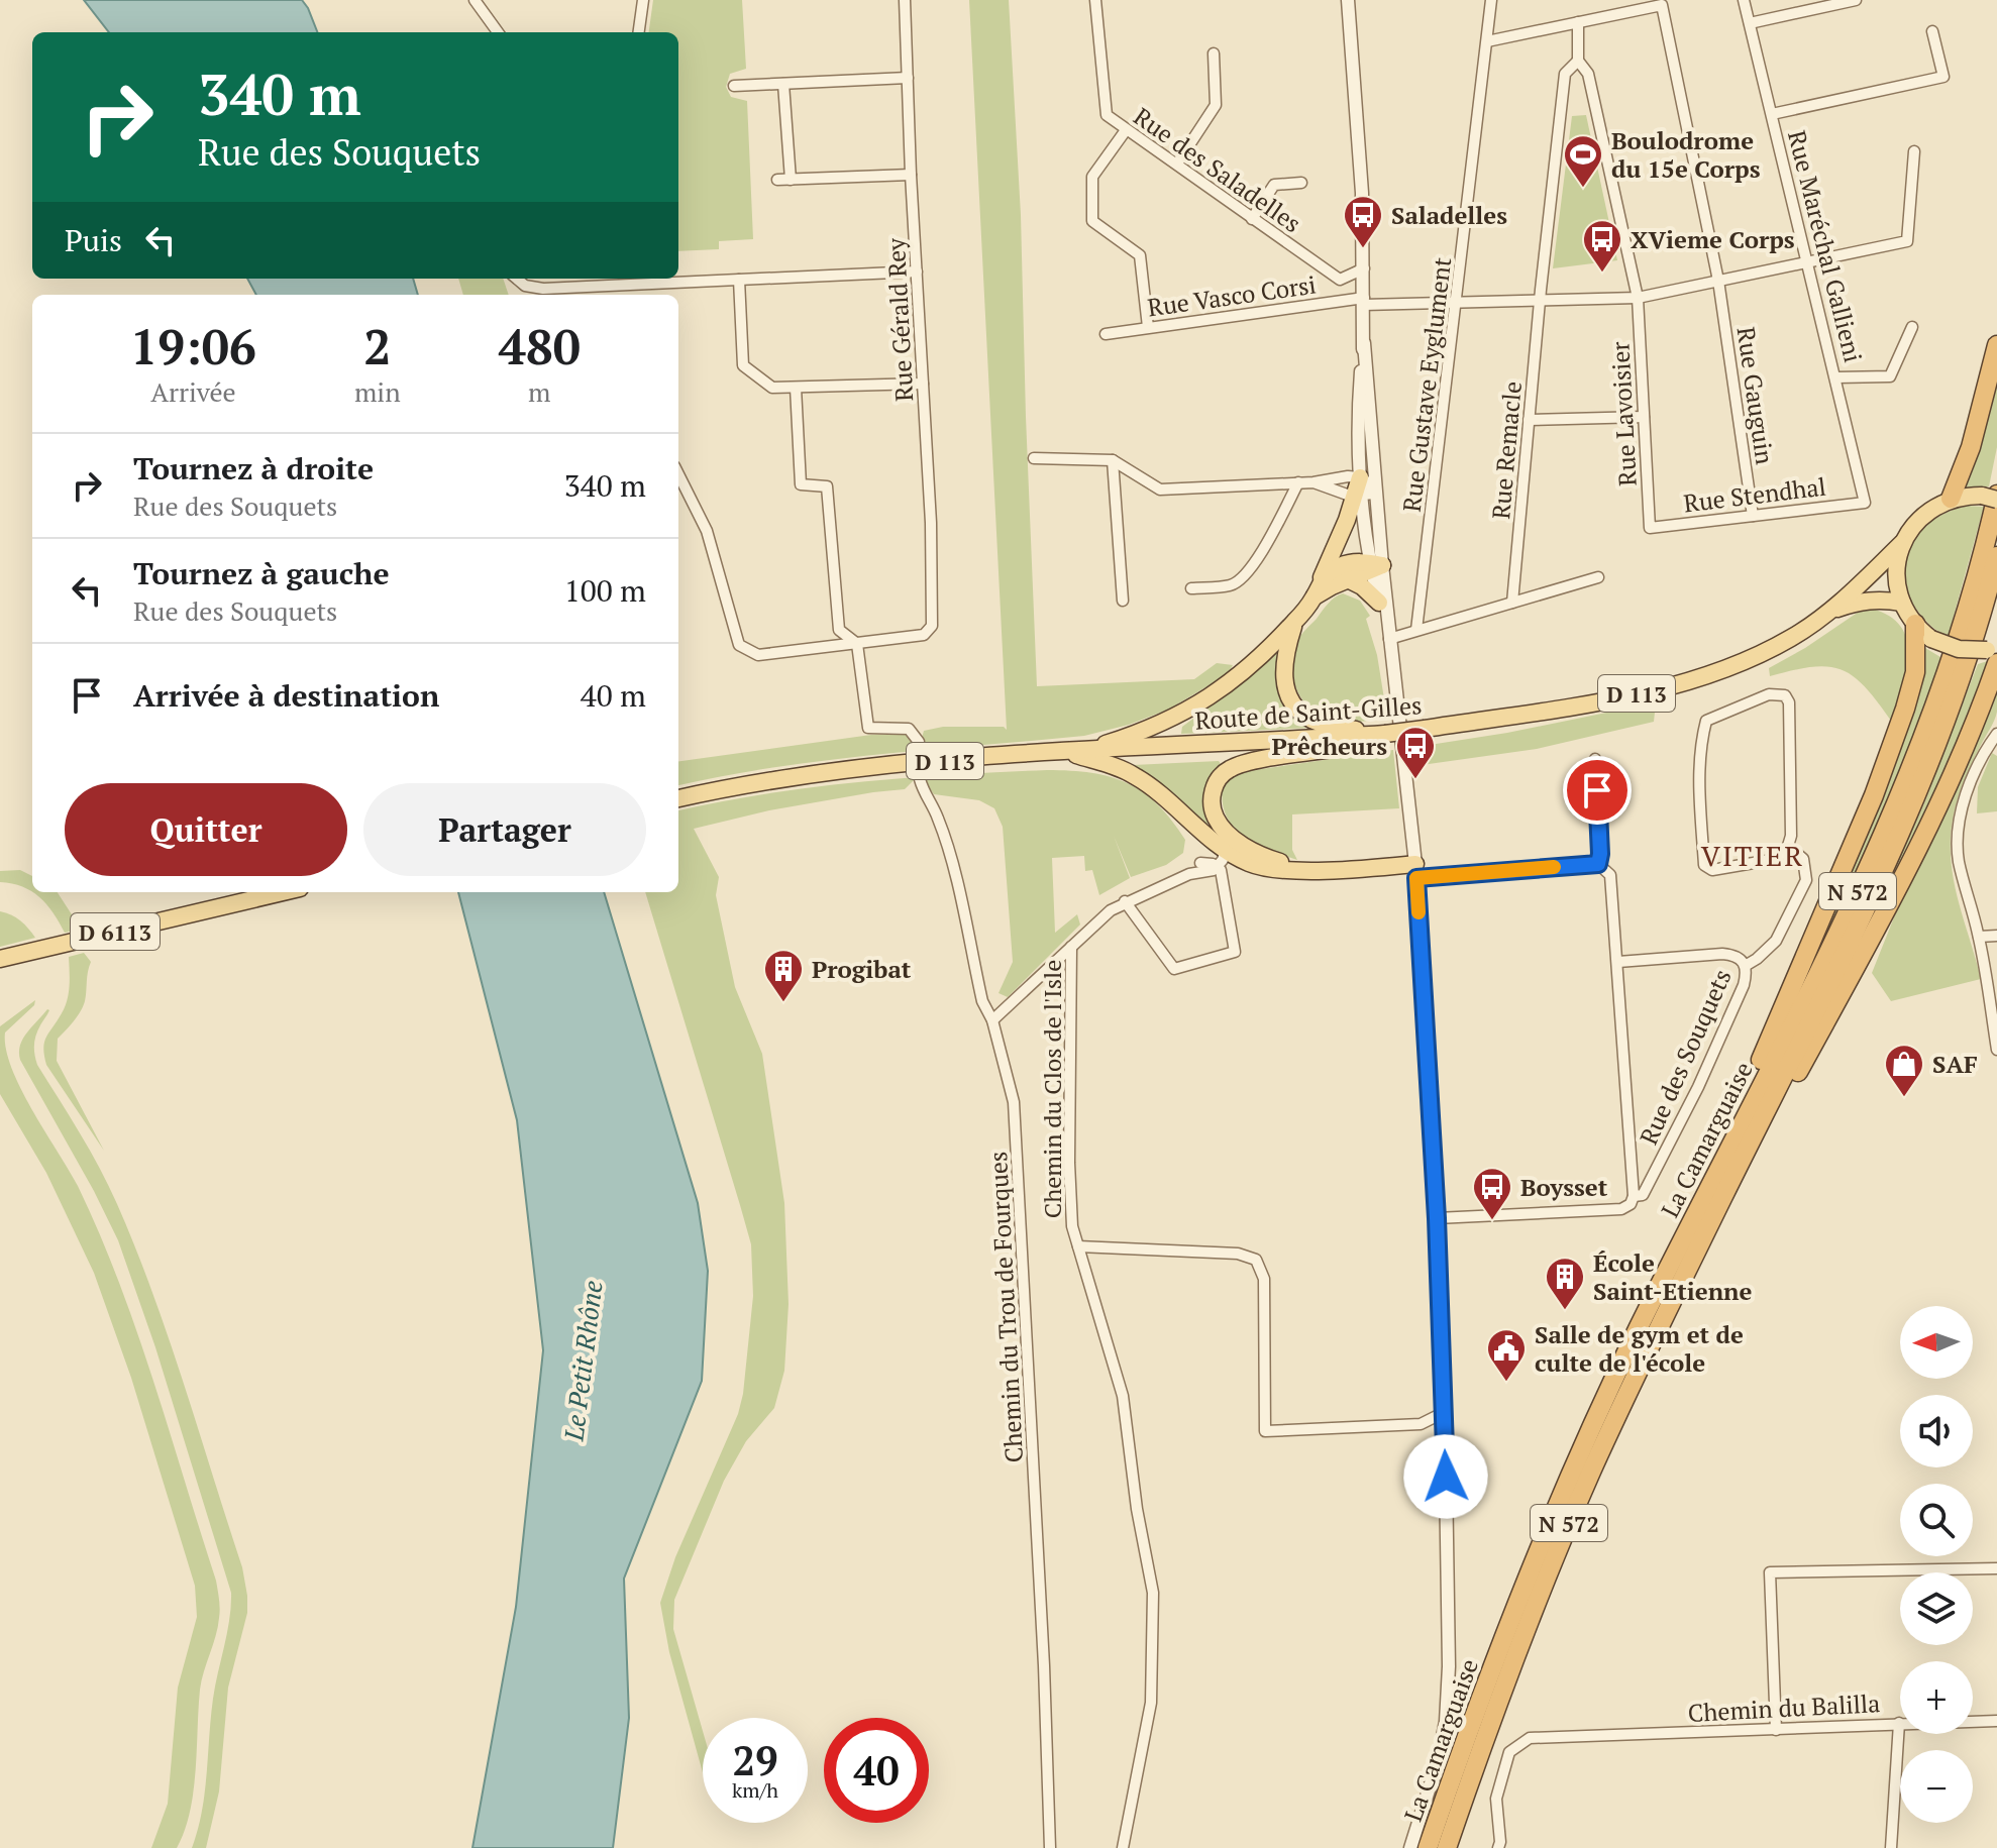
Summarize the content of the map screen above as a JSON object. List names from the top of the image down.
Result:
{
  "streets": {
    "highway": ["N 572", "La Camarguaise"],
    "main road": ["D 113", "Route de Saint-Gilles", "D 6113"],
    "street": [
      "Rue des Saladelles",
      "Rue Maréchal Gallieni",
      "Rue Vasco Corsi",
      "Rue Gérald Rey",
      "Rue Gustave Eyglument",
      "Rue Gauguin",
      "Rue Lavoisier",
      "Rue Remacle",
      "Rue Stendhal",
      "Rue des Souquets",
      "Chemin du Clos de l'Isle",
      "Chemin du Trou de Fourques",
      "Chemin du Balilla"
    ]
  },
  "crossings": [
    ["Rue Maréchal Gallieni", "Rue Vasco Corsi"],
    ["Rue Maréchal Gallieni", "Rue Stendhal"],
    ["Rue Vasco Corsi", "Rue Gustave Eyglument"],
    ["Rue Vasco Corsi", "Rue Gauguin"],
    ["Rue Vasco Corsi", "Rue Lavoisier"],
    ["Rue Vasco Corsi", "Rue Remacle"],
    ["Rue Gauguin", "Rue Stendhal"],
    ["Rue Lavoisier", "Rue Remacle"],
    ["Rue Lavoisier", "Rue Stendhal"]
  ],
  "districts": ["VITIER"],
  "water": ["Le Petit Rhône"],
  "places": {
    "sports": ["Boulodrome du 15e Corps"],
    "bus stop": [
      "Saladelles",
      "XVieme Corps",
      "Prêcheurs",
      "Boysset"
    ],
    "building": ["Progibat", "École Saint-Etienne"],
    "shop": ["SAF"],
    "public building": ["Salle de gym et de culte de l'école"]
  },
  "north": "left",
  "page": {
    "turn": ["340 m", "Rue des Souquets"],
    "then": "Puis",
    "eta": [
      "19:06",
      "Arrivée",
      "2",
      "min",
      "480",
      "m"
    ],
    "list": [
      {
        "name": "Tournez à droite",
        "note": "Rue des Souquets",
        "value": "340 m"
      },
      {
        "name": "Tournez à gauche",
        "note": "Rue des Souquets",
        "value": "100 m"
      },
      {
        "name": "Arrivée à destination",
        "value": "40 m"
      }
    ],
    "buttons": ["Quitter", "Partager"],
    "map_buttons": ["+", "−"],
    "speed": "29 km/h",
    "limit": "40"
  }
}
